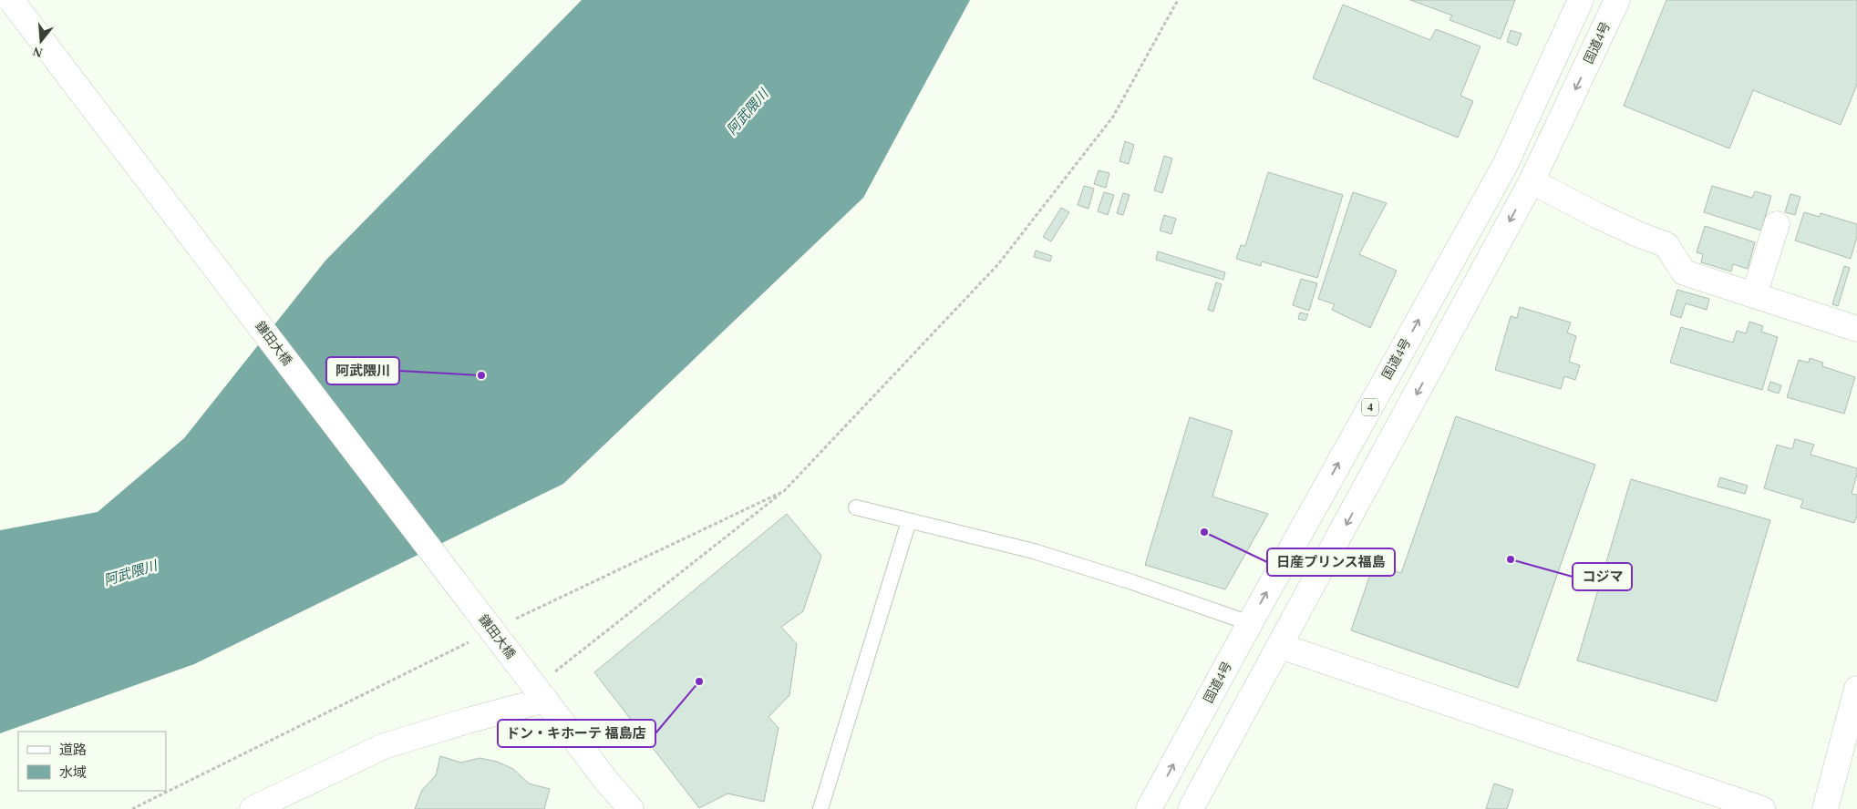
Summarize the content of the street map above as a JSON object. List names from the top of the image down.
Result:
{
  "streets": {
    "main road": ["国道4号", "鎌田大橋", "4"]
  },
  "water": ["阿武隈川"],
  "places": [
    "阿武隈川",
    "日産プリンス福島",
    "コジマ",
    "ドン・キホーテ 福島店"
  ],
  "legend": ["道路", "水域"],
  "north": "bottom"
}
